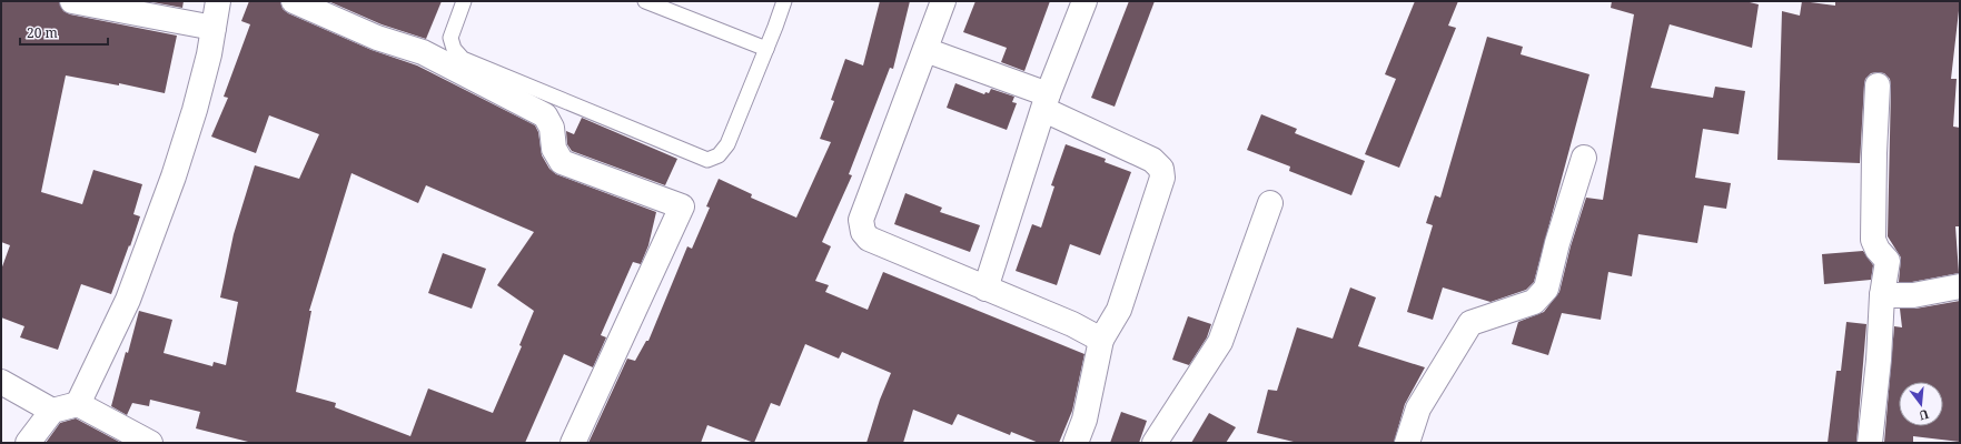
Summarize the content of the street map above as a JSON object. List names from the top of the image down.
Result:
{
  "scale_bar": "20 m",
  "north": "bottom"
}
